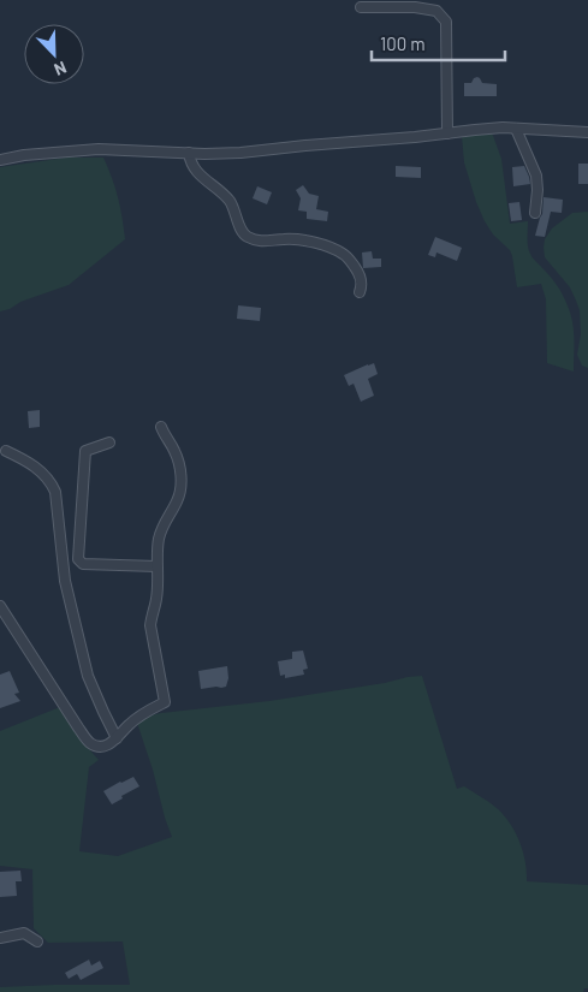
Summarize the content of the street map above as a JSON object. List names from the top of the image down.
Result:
{
  "scale_bar": "100 m",
  "north": "bottom right"
}
